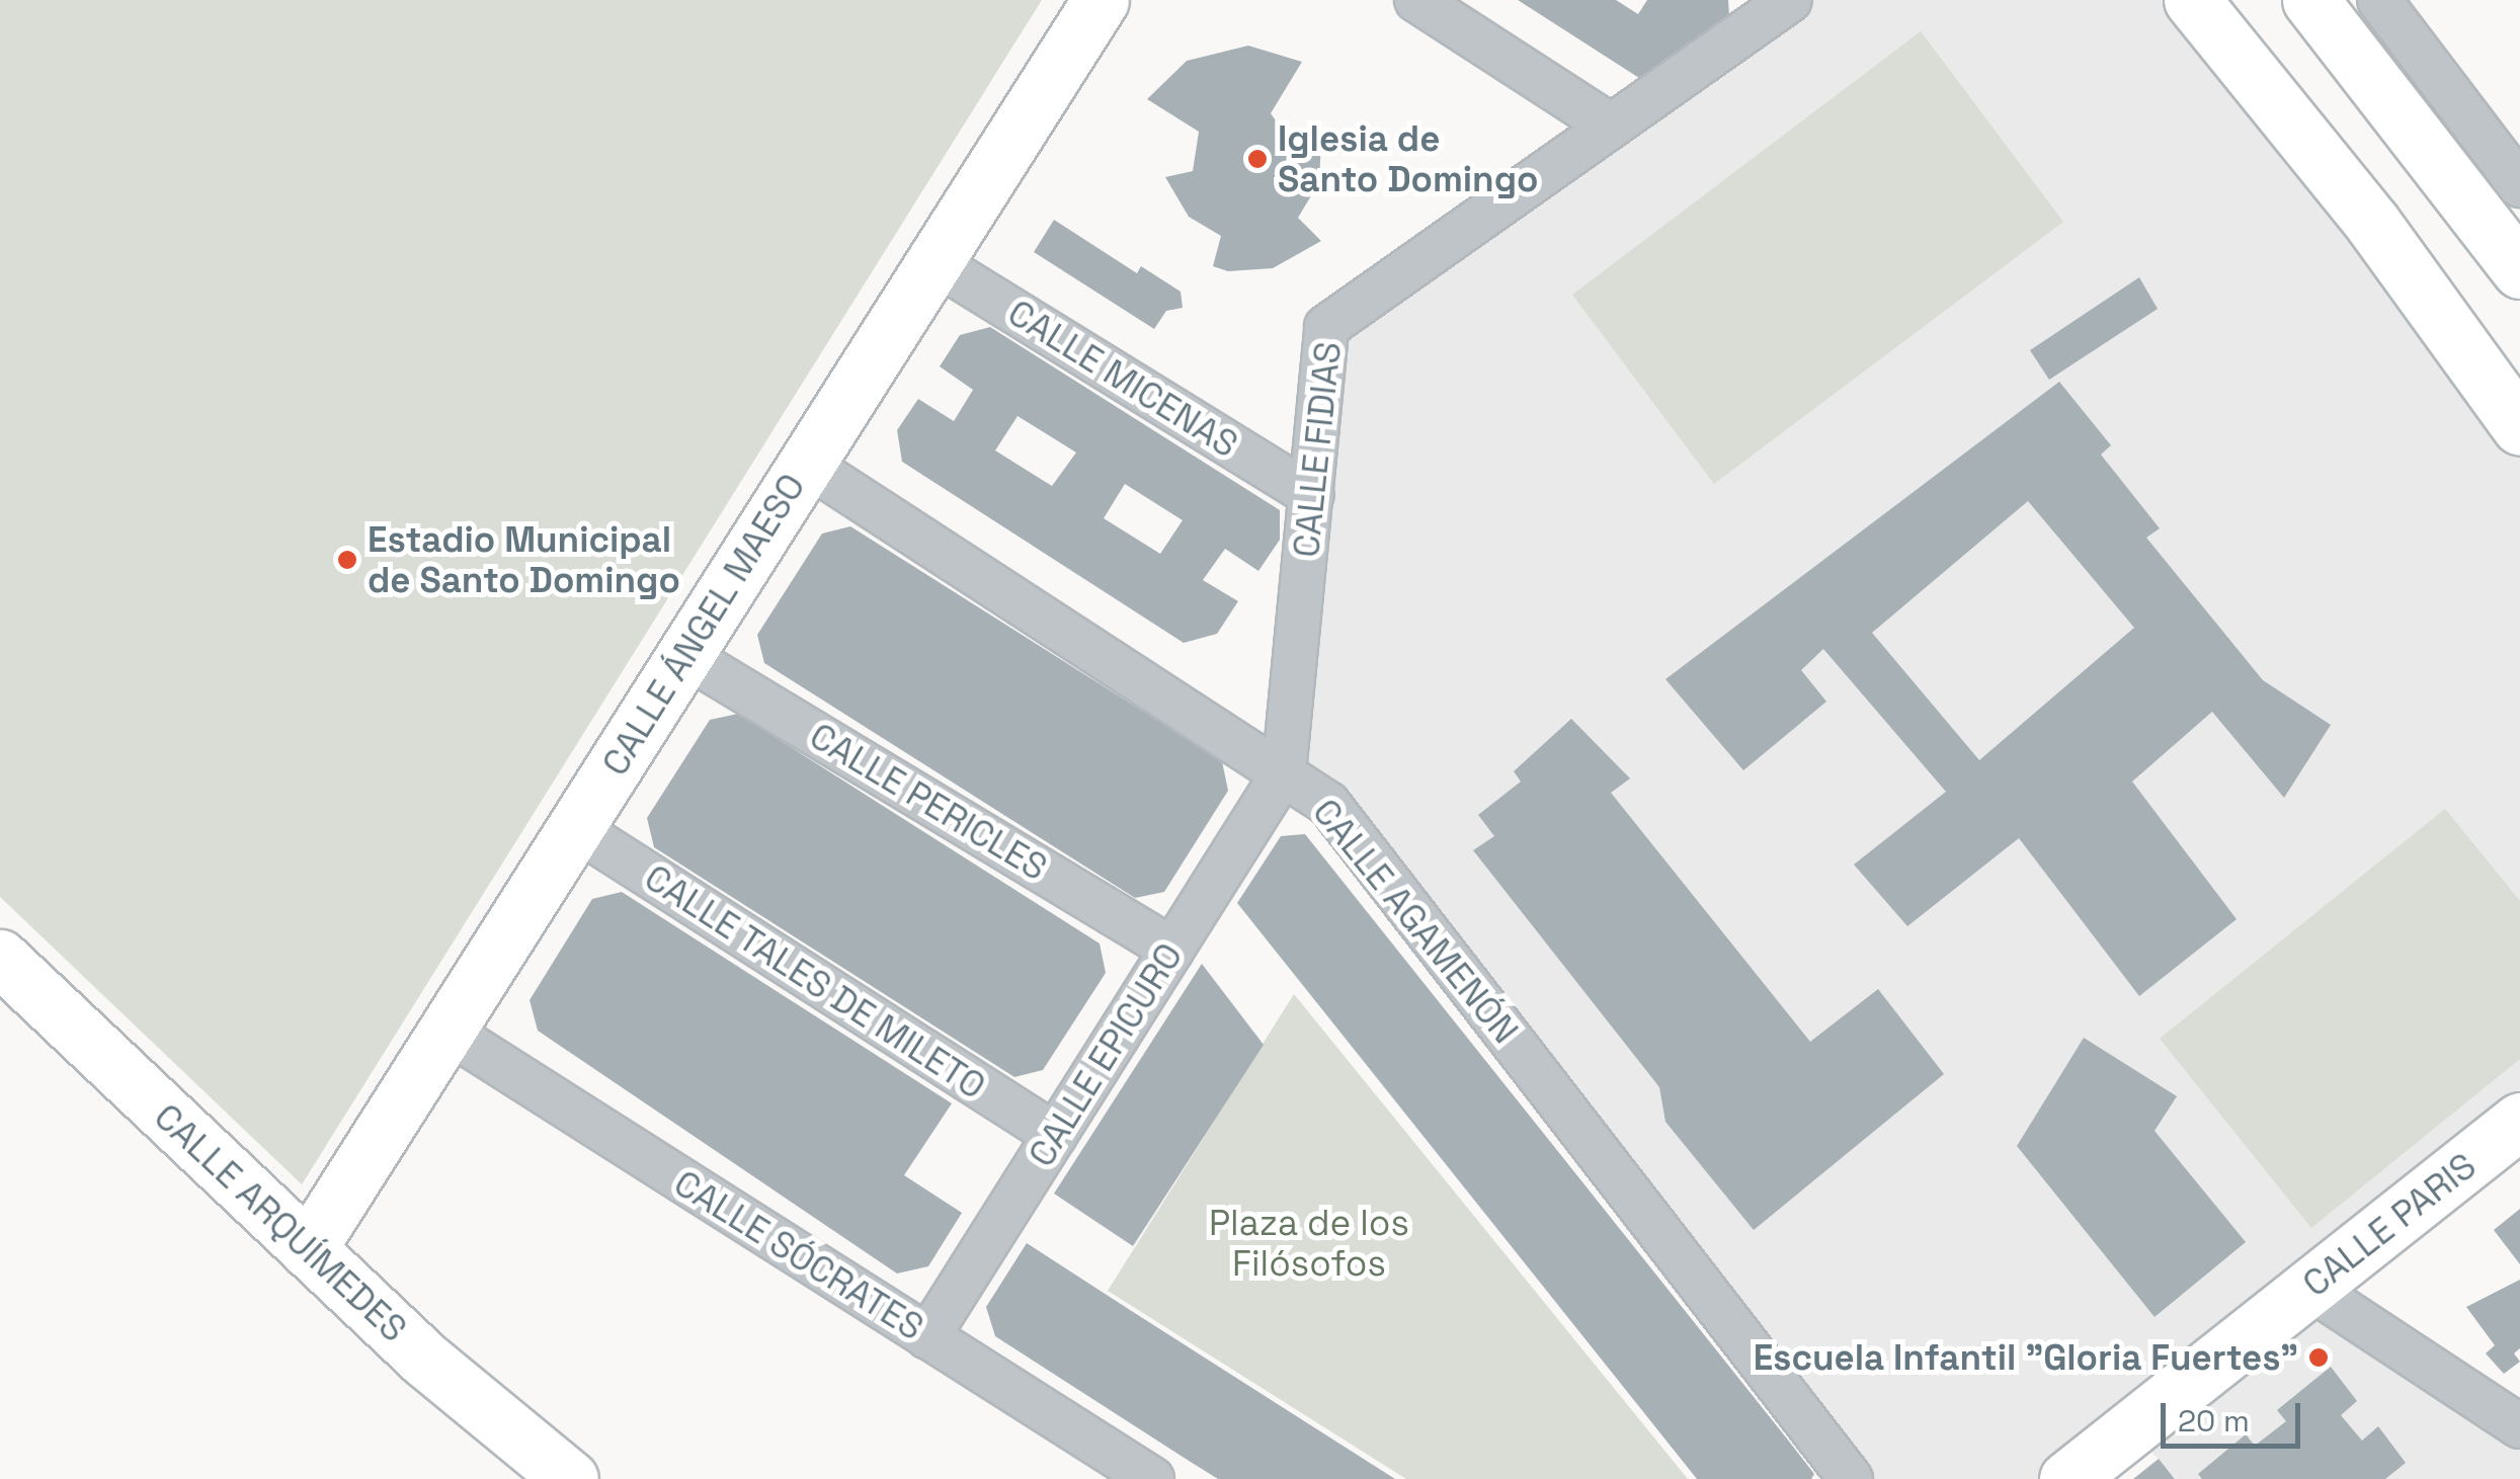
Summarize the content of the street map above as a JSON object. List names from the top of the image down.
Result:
{
  "streets": {
    "street": [
      "CALLE MICENAS",
      "CALLE FIDIAS",
      "CALLE ÁNGEL MAESO",
      "CALLE PERICLES",
      "CALLE AGAMENÓN",
      "CALLE TALES DE MILETO",
      "CALLE EPICURO",
      "CALLE ARQUÍMEDES",
      "CALLE PARIS",
      "CALLE SÓCRATES"
    ]
  },
  "crossings": [
    ["CALLE MICENAS", "CALLE FIDIAS"],
    ["CALLE MICENAS", "CALLE ÁNGEL MAESO"],
    ["CALLE FIDIAS", "CALLE AGAMENÓN"],
    ["CALLE FIDIAS", "CALLE EPICURO"],
    ["CALLE ÁNGEL MAESO", "CALLE PERICLES"],
    ["CALLE ÁNGEL MAESO", "CALLE AGAMENÓN"],
    ["CALLE ÁNGEL MAESO", "CALLE TALES DE MILETO"],
    ["CALLE ÁNGEL MAESO", "CALLE ARQUÍMEDES"],
    ["CALLE ÁNGEL MAESO", "CALLE SÓCRATES"],
    ["CALLE PERICLES", "CALLE EPICURO"],
    ["CALLE AGAMENÓN", "CALLE EPICURO"],
    ["CALLE TALES DE MILETO", "CALLE EPICURO"],
    ["CALLE EPICURO", "CALLE SÓCRATES"]
  ],
  "parks": ["Plaza de los Filósofos"],
  "places": ["Iglesia de Santo Domingo", "Estadio Municipal de Santo Domingo", "Escuela Infantil \"Gloria Fuertes\""],
  "scale_bar": "20 m"
}
